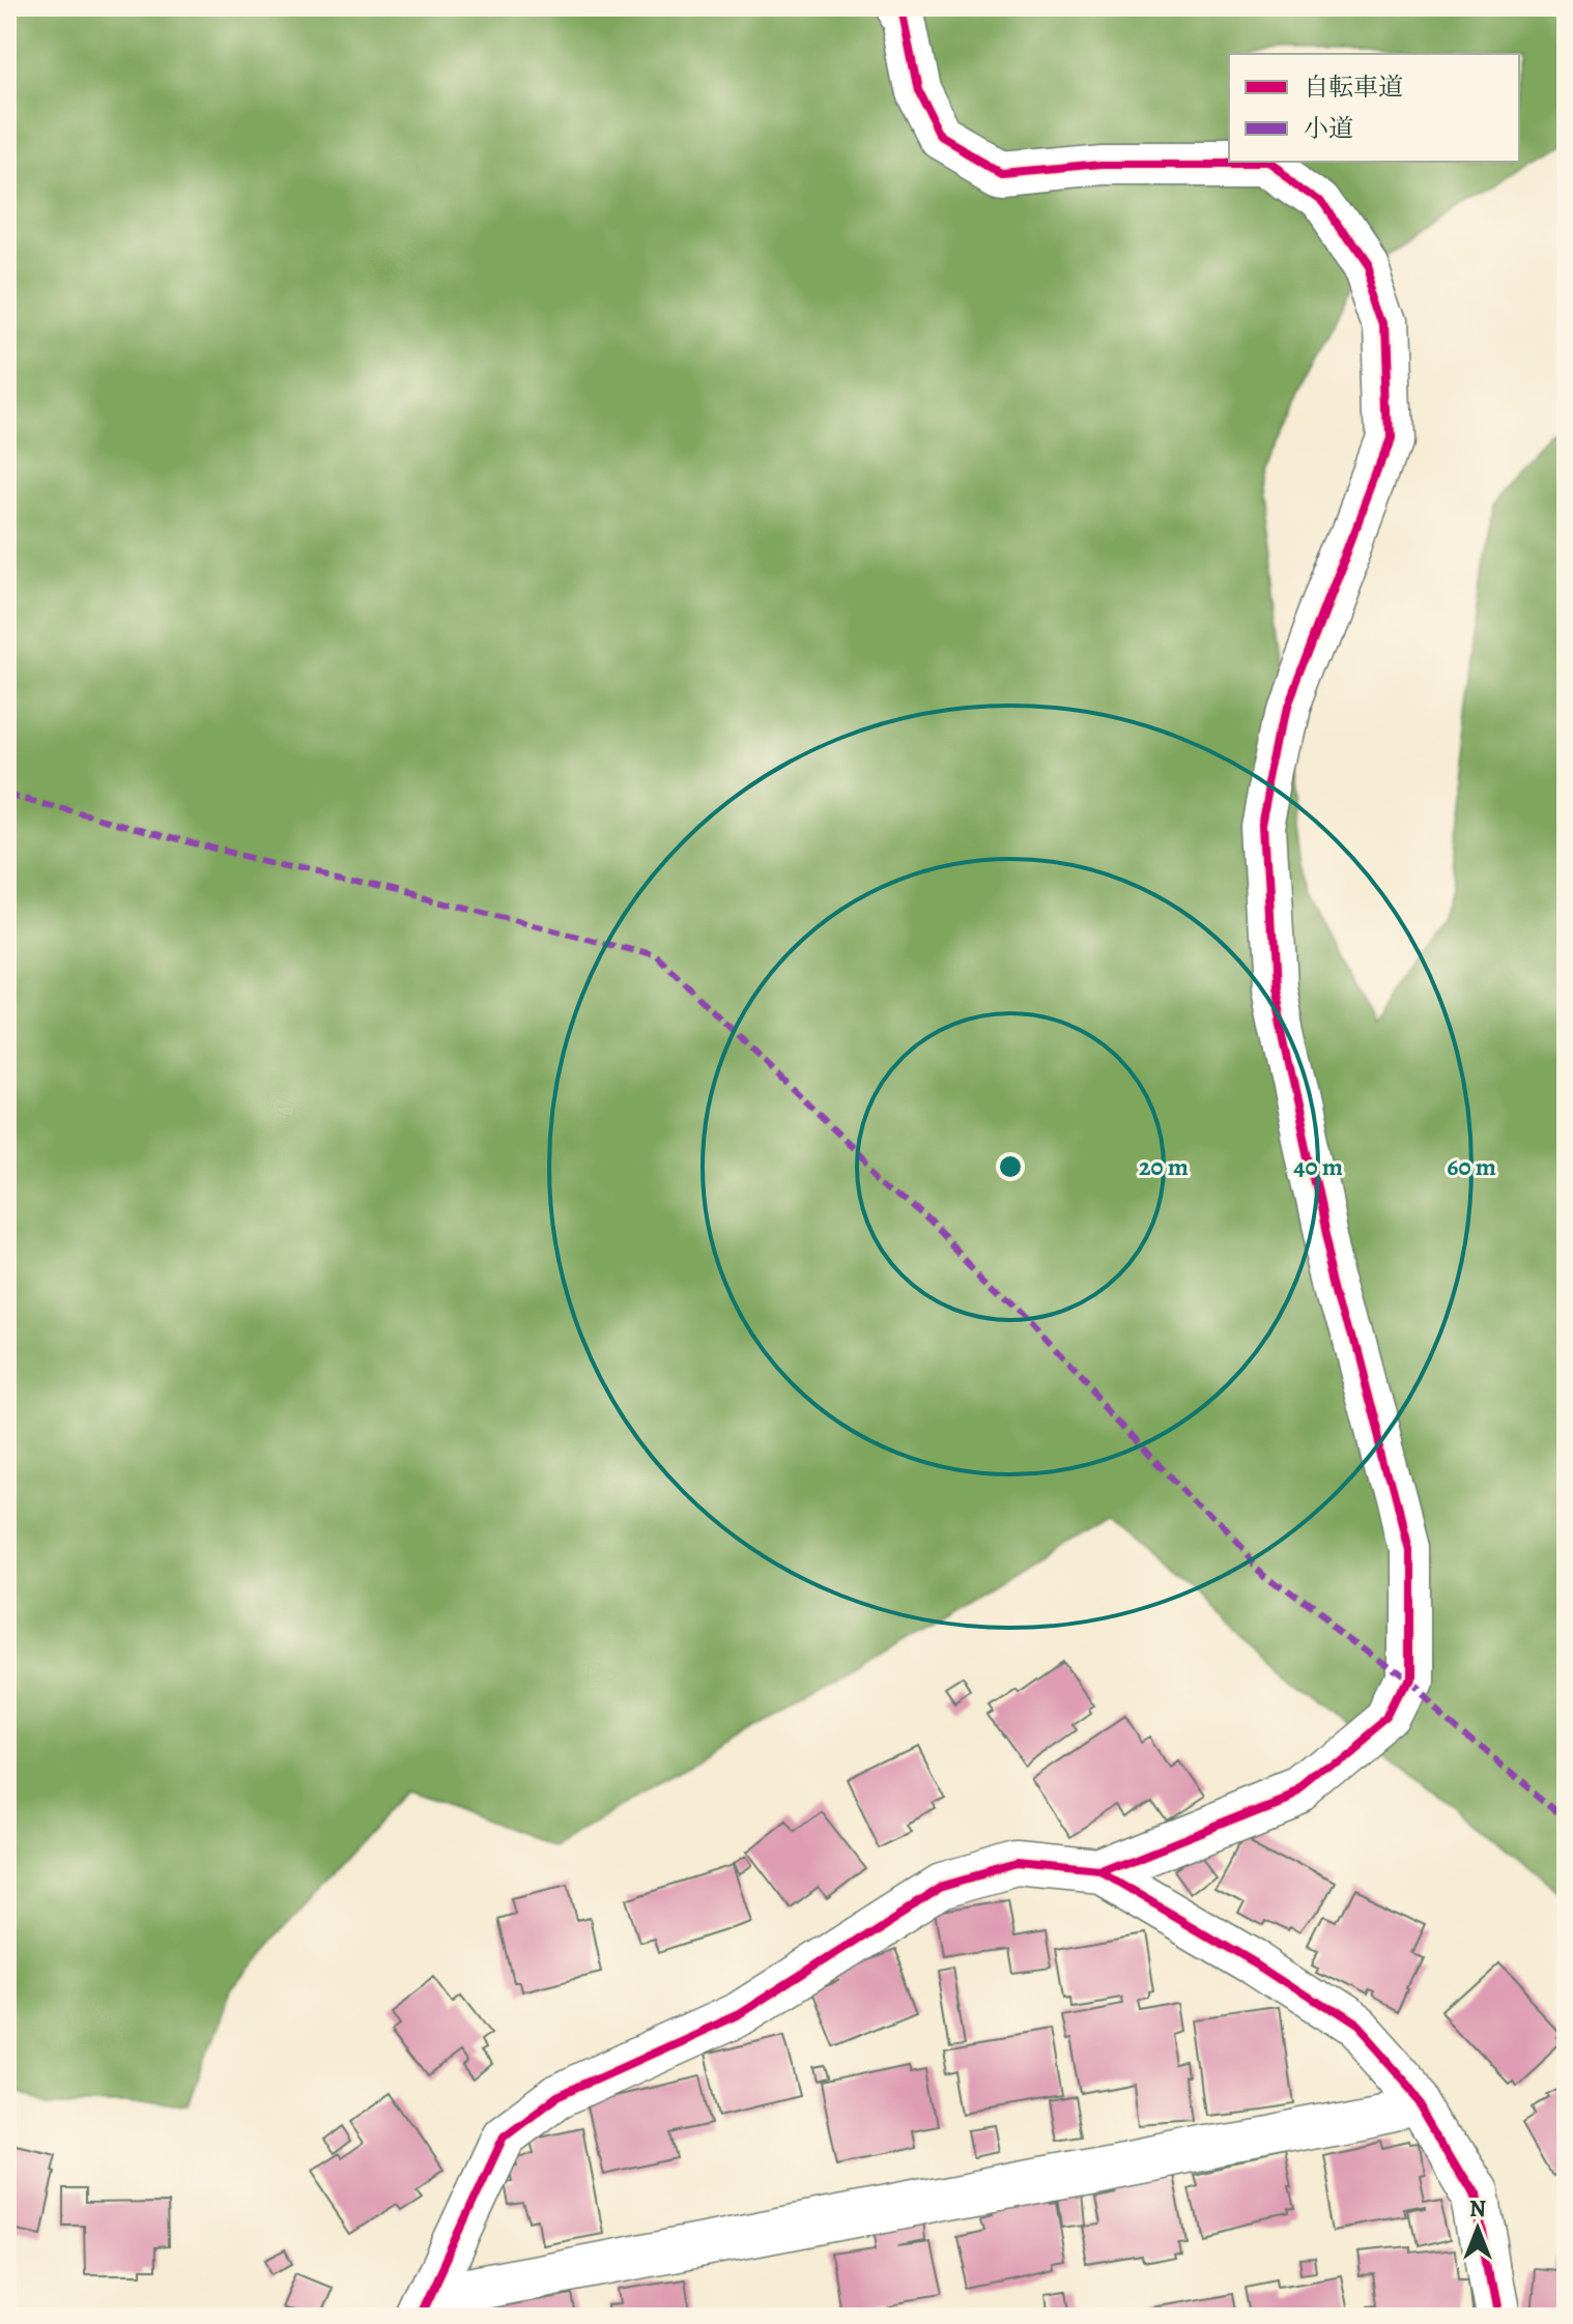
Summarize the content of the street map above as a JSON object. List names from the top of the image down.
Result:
{
  "legend": ["自転車道", "小道"],
  "north": "top",
  "rings": ["20 m", "40 m", "60 m"]
}
